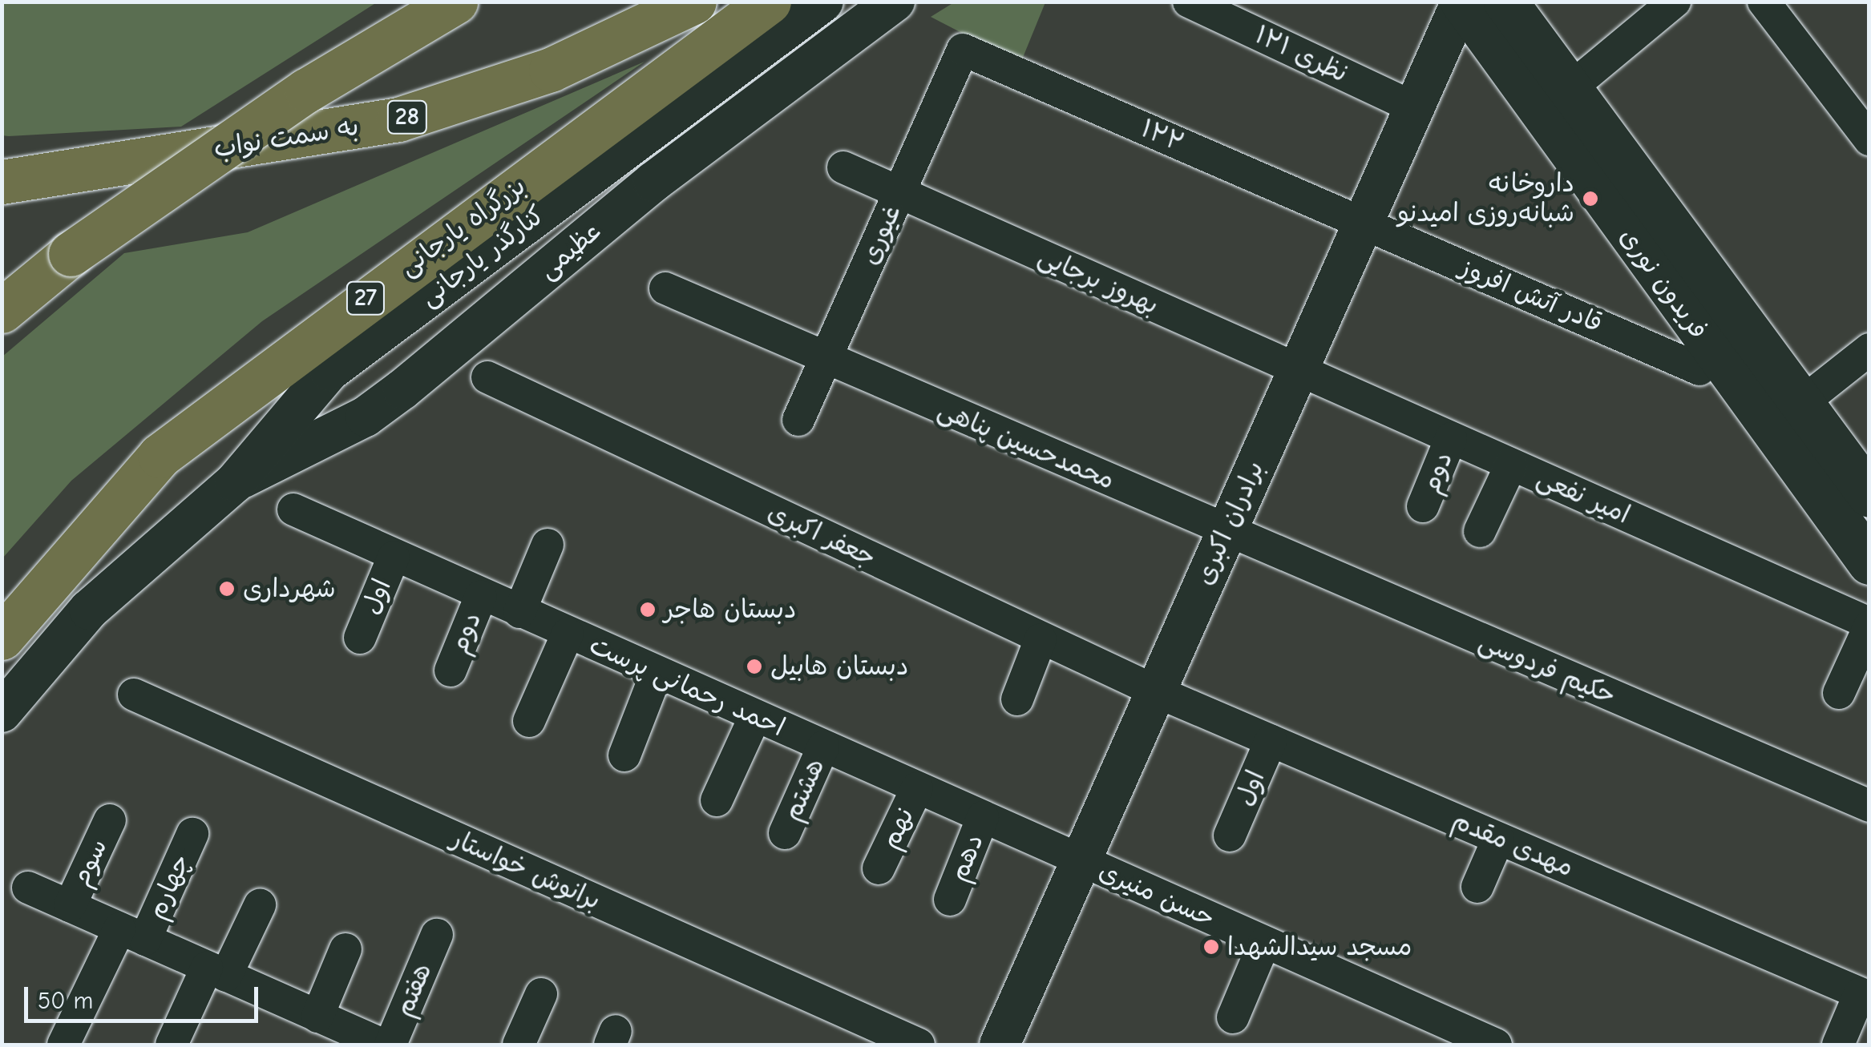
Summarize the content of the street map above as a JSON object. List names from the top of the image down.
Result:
{
  "streets": {
    "highway": [
      "28",
      "به سمت نواب",
      "بزرگراه یارجانی",
      "27"
    ],
    "main road": ["فریدون نوری"],
    "street": [
      "نظری ۱۲۱",
      "۱۲۲",
      "غیوری",
      "عظیمی",
      "کنارگذر یارجانی",
      "بهروز برجایی",
      "قادر آتش افروز",
      "محمدحسین پناهی",
      "دوم",
      "امیر نفعی",
      "برادران اکبری",
      "جعفر اکبری",
      "اول",
      "حکیم فردوسی",
      "احمد رحمانی پرست",
      "هشتم",
      "نهم",
      "مهدی مقدم",
      "دهم",
      "سوم",
      "برانوش خواستار",
      "چهارم",
      "حسن منیری",
      "هفتم"
    ]
  },
  "crossings": [
    ["نظری ۱۲۱", "برادران اکبری"],
    ["28", "به سمت نواب"],
    ["۱۲۲", "غیوری"],
    ["۱۲۲", "قادر آتش افروز"],
    ["۱۲۲", "برادران اکبری"],
    ["غیوری", "بهروز برجایی"],
    ["غیوری", "محمدحسین پناهی"],
    ["عظیمی", "کنارگذر یارجانی"],
    ["بهروز برجایی", "امیر نفعی"],
    ["بهروز برجایی", "برادران اکبری"],
    ["فریدون نوری", "برادران اکبری"],
    ["قادر آتش افروز", "برادران اکبری"],
    ["محمدحسین پناهی", "برادران اکبری"],
    ["محمدحسین پناهی", "حکیم فردوسی"],
    ["دوم", "امیر نفعی"],
    ["دوم", "احمد رحمانی پرست"],
    ["امیر نفعی", "برادران اکبری"],
    ["برادران اکبری", "جعفر اکبری"],
    ["برادران اکبری", "حکیم فردوسی"],
    ["برادران اکبری", "احمد رحمانی پرست"],
    ["برادران اکبری", "مهدی مقدم"],
    ["برادران اکبری", "حسن منیری"],
    ["جعفر اکبری", "مهدی مقدم"],
    ["اول", "احمد رحمانی پرست"],
    ["اول", "مهدی مقدم"],
    ["احمد رحمانی پرست", "هشتم"],
    ["احمد رحمانی پرست", "نهم"],
    ["احمد رحمانی پرست", "دهم"],
    ["احمد رحمانی پرست", "حسن منیری"]
  ],
  "places": [
    "داروخانه شبانه‌روزی امیدنو",
    "شهرداری",
    "دبستان هاجر",
    "دبستان هابیل",
    "مسجد سیدالشهدا"
  ],
  "scale_bar": "50 m"
}
